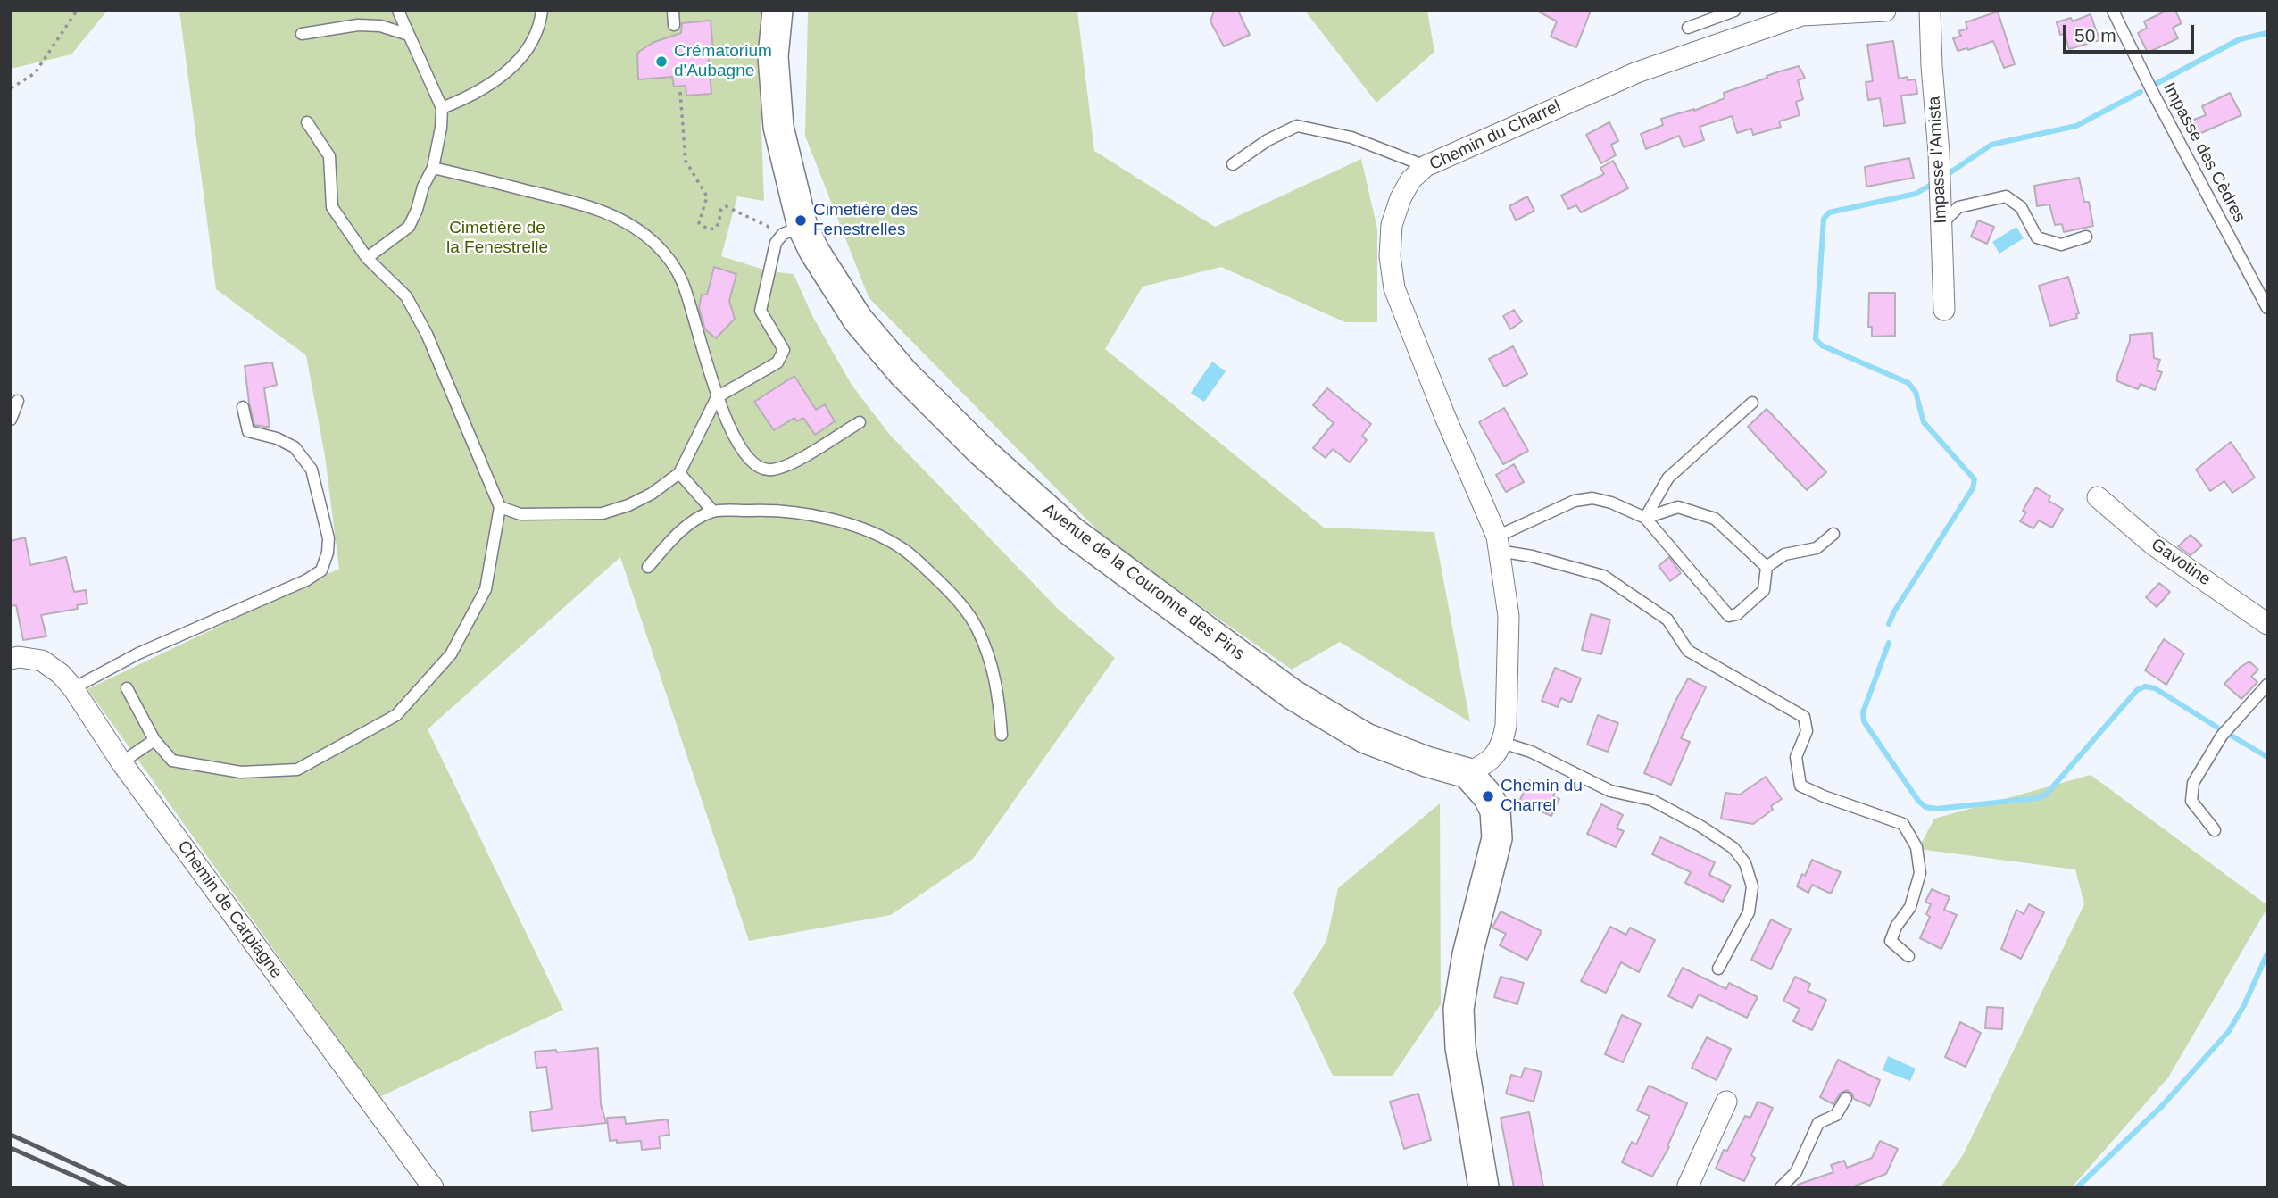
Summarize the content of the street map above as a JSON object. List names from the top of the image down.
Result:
{
  "streets": {
    "street": [
      "Chemin du Charrel",
      "Impasse l'Amista",
      "Gavotine",
      "Avenue de la Couronne des Pins",
      "Chemin de Carpiagne"
    ],
    "lane": ["Impasse des Cèdres"]
  },
  "parks": ["Cimetière de la Fenestrelle"],
  "places": ["Crématorium d'Aubagne", "Cimetière des Fenestrelles", "Chemin du Charrel"],
  "scale_bar": "50 m"
}
